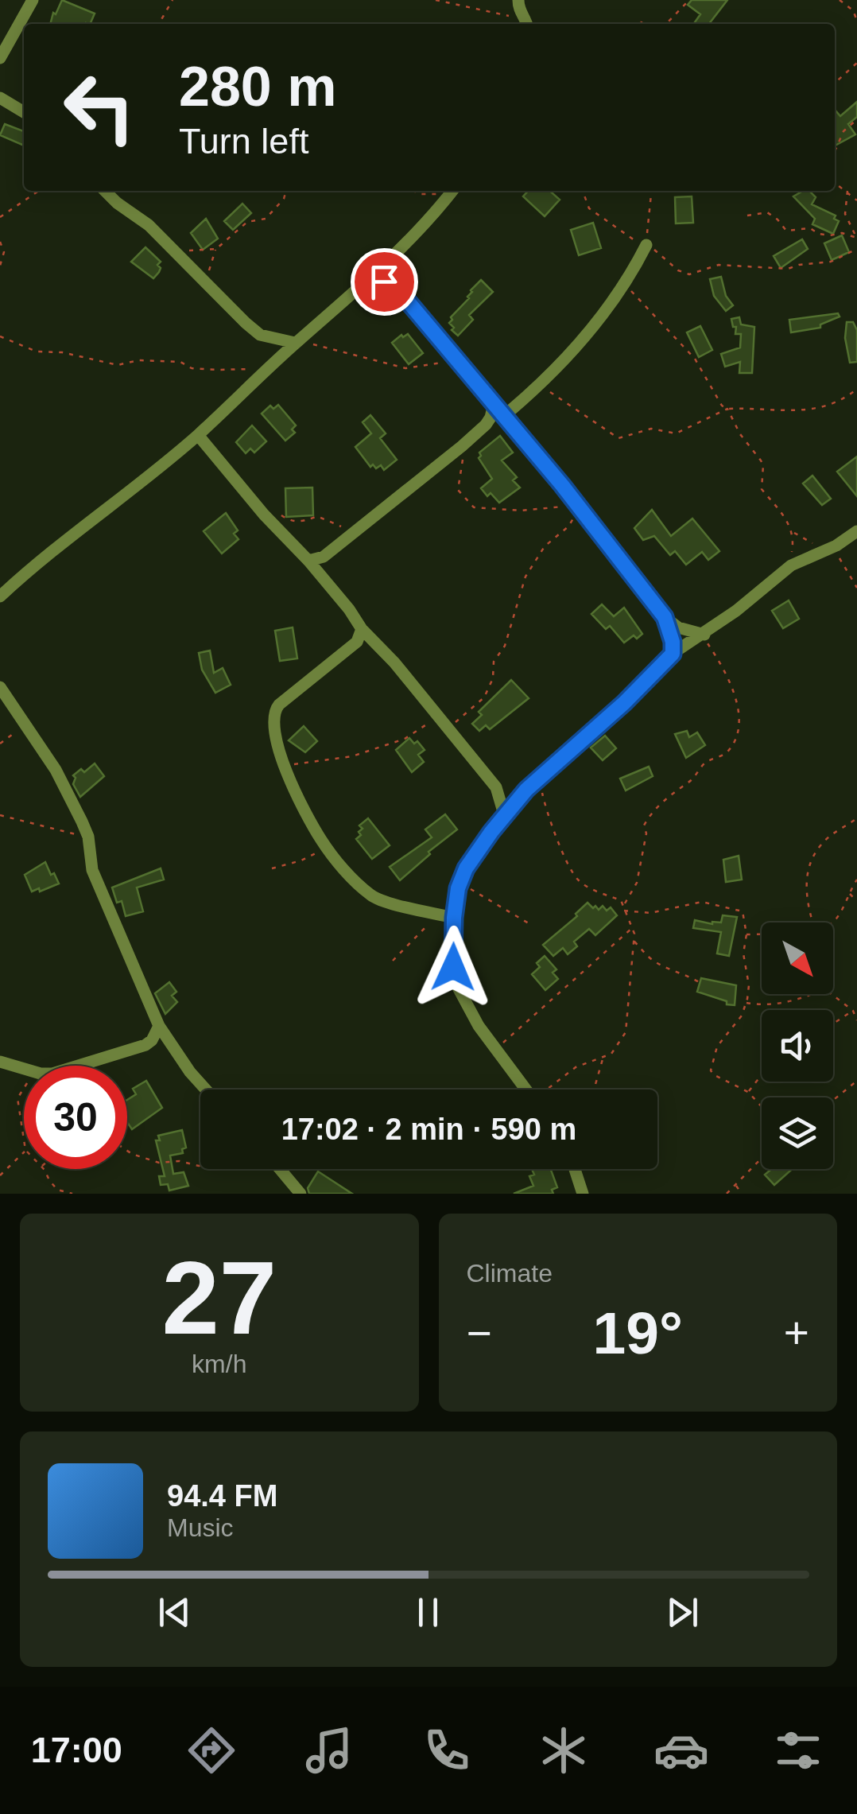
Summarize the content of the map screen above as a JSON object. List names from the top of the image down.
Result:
{
  "north": "bottom right",
  "page": {
    "turn": ["280 m", "Turn left"],
    "limit": "30",
    "trip": "17:02 · 2 min · 590 m",
    "tile": [
      ["27", "km/h"],
      "Climate"
    ],
    "heat": ["−", "19°", "+"],
    "song": ["94.4 FM", "Music"],
    "tabs": "17:00"
  }
}
